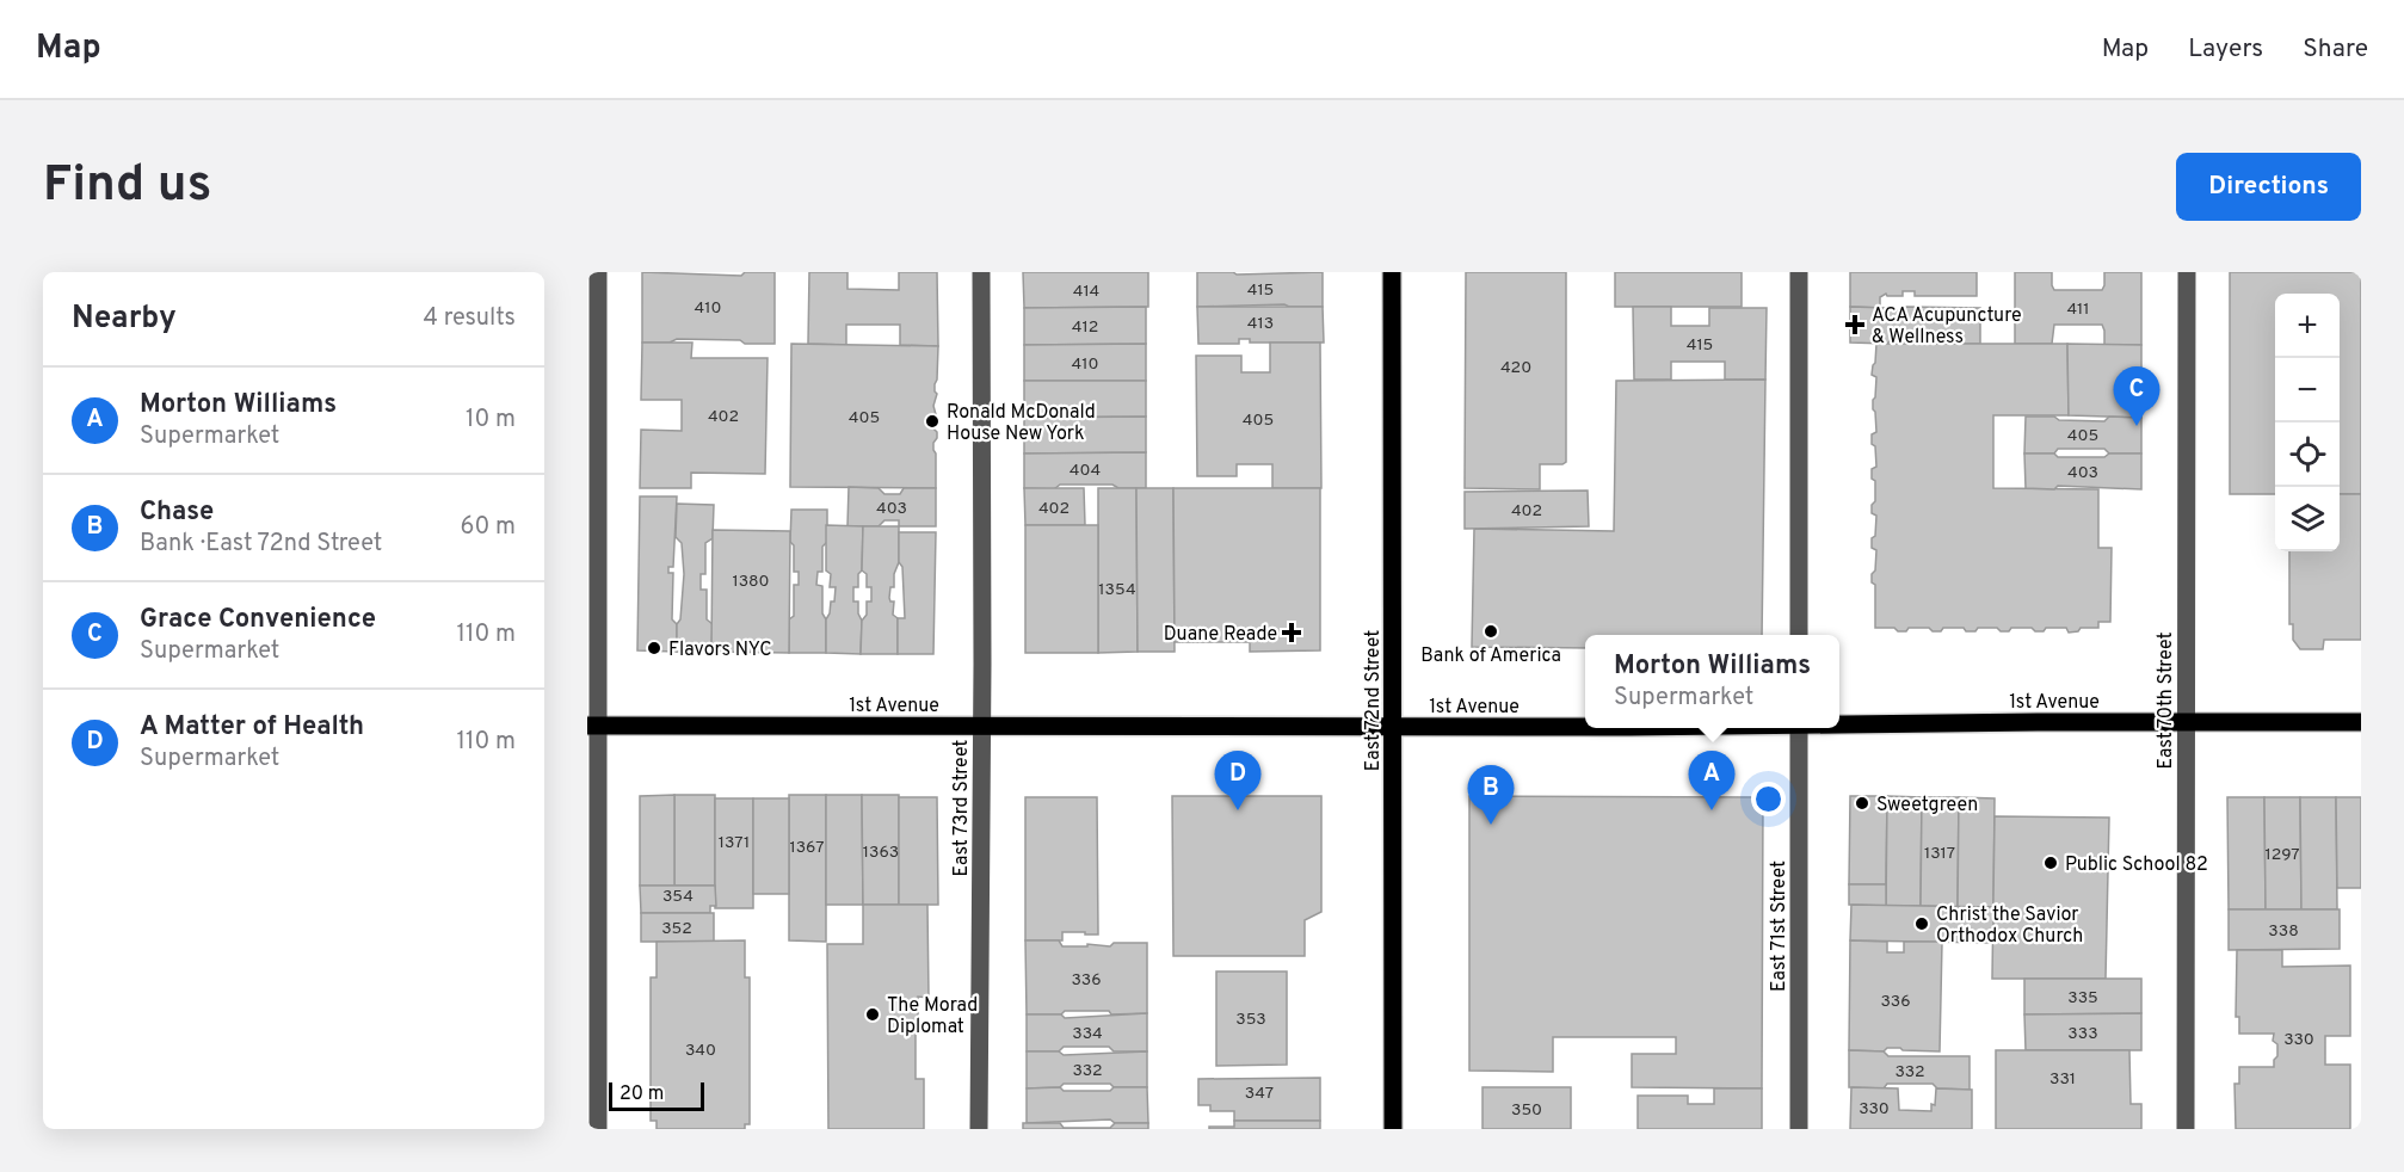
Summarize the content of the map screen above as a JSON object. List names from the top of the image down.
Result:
{
  "streets": {
    "main road": ["East 72nd Street", "1st Avenue"],
    "street": ["East 70th Street", "East 73rd Street", "East 71st Street"]
  },
  "crossings": [
    ["East 72nd Street", "1st Avenue"],
    ["1st Avenue", "East 70th Street"],
    ["1st Avenue", "East 73rd Street"]
  ],
  "places": {
    "health": ["ACA Acupuncture & Wellness", "Duane Reade"],
    "other": [
      "Ronald McDonald House New York",
      "Bank of America",
      "Flavors NYC",
      "Sweetgreen",
      "Public School 82",
      "Christ the Savior Orthodox Church",
      "The Morad Diplomat"
    ]
  },
  "house_numbers": [
    "415",
    "414",
    "410",
    "411",
    "413",
    "412",
    "415",
    "410",
    "420",
    "402",
    "405",
    "405",
    "405",
    "404",
    "403",
    "403",
    "402",
    "402",
    "1380",
    "1354",
    "1371",
    "1367",
    "1363",
    "1317",
    "1297",
    "354",
    "352",
    "338",
    "336",
    "335",
    "336",
    "353",
    "334",
    "333",
    "330",
    "340",
    "332",
    "332",
    "331",
    "347",
    "330",
    "350"
  ],
  "scale_bar": "20 m",
  "page": {
    "header": "Map",
    "nav": ["Map", "Layers", "Share"],
    "buttons": "Directions",
    "title": "Find us",
    "heading": ["Nearby", "4 results"],
    "map_buttons": ["+", "−"],
    "list": [
      {
        "mark": "A",
        "name": "Morton Williams",
        "note": "Supermarket",
        "value": "10 m"
      },
      {
        "mark": "B",
        "name": "Chase",
        "note": "Bank · East 72nd Street",
        "value": "60 m"
      },
      {
        "mark": "C",
        "name": "Grace Convenience",
        "note": "Supermarket",
        "value": "110 m"
      },
      {
        "mark": "D",
        "name": "A Matter of Health",
        "note": "Supermarket",
        "value": "110 m"
      }
    ],
    "pins": [
      "C",
      "A",
      "D",
      "B"
    ],
    "popup": ["Morton Williams", "Supermarket"],
    "scale": "20 m"
  }
}
